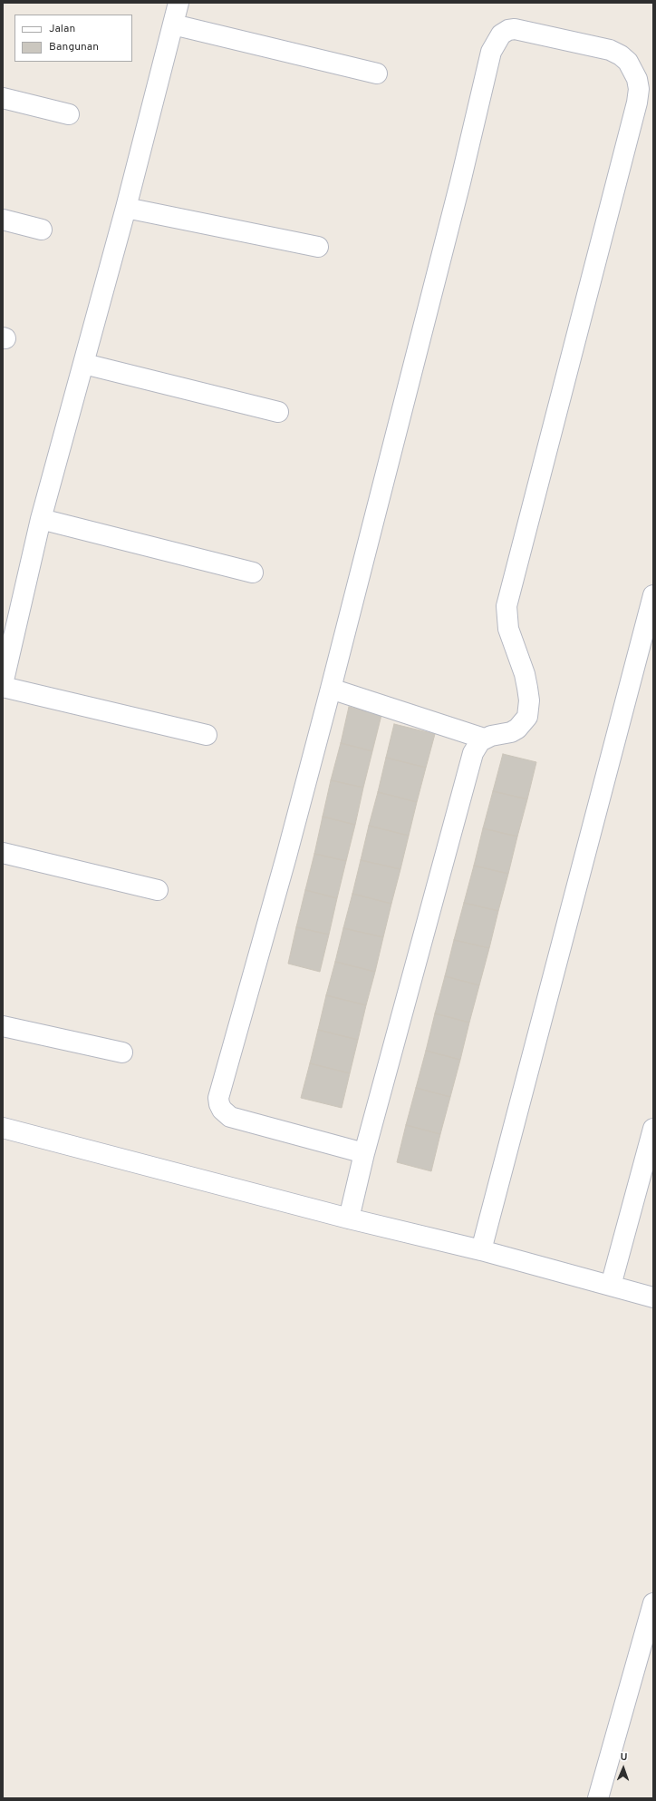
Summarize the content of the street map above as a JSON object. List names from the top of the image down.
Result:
{
  "legend": ["Jalan", "Bangunan"],
  "north": "top"
}
